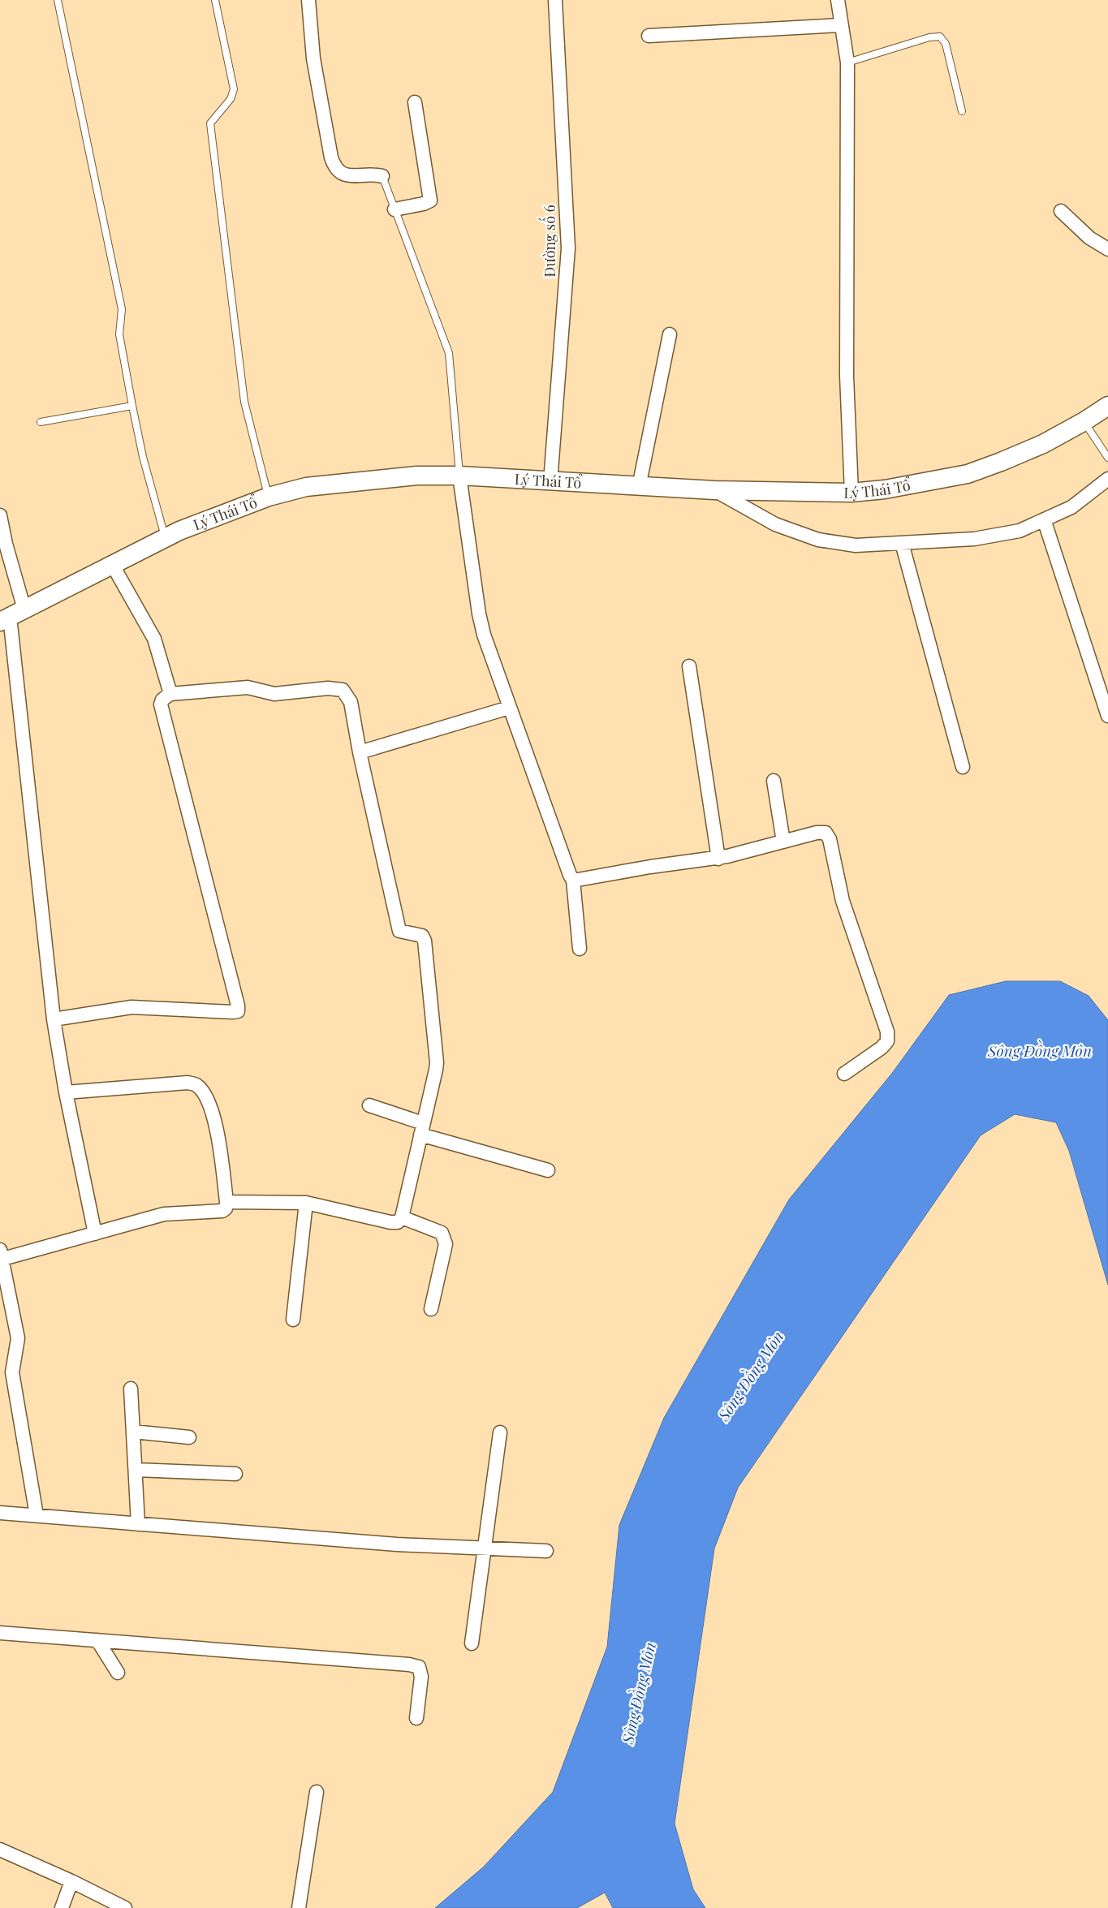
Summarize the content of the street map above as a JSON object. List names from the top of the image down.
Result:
{
  "streets": {
    "main road": ["Lý Thái Tổ"],
    "street": ["Đường số 6"]
  },
  "crossings": [
    ["Đường số 6", "Lý Thái Tổ"]
  ],
  "water": ["Sông Đồng Môn"]
}
